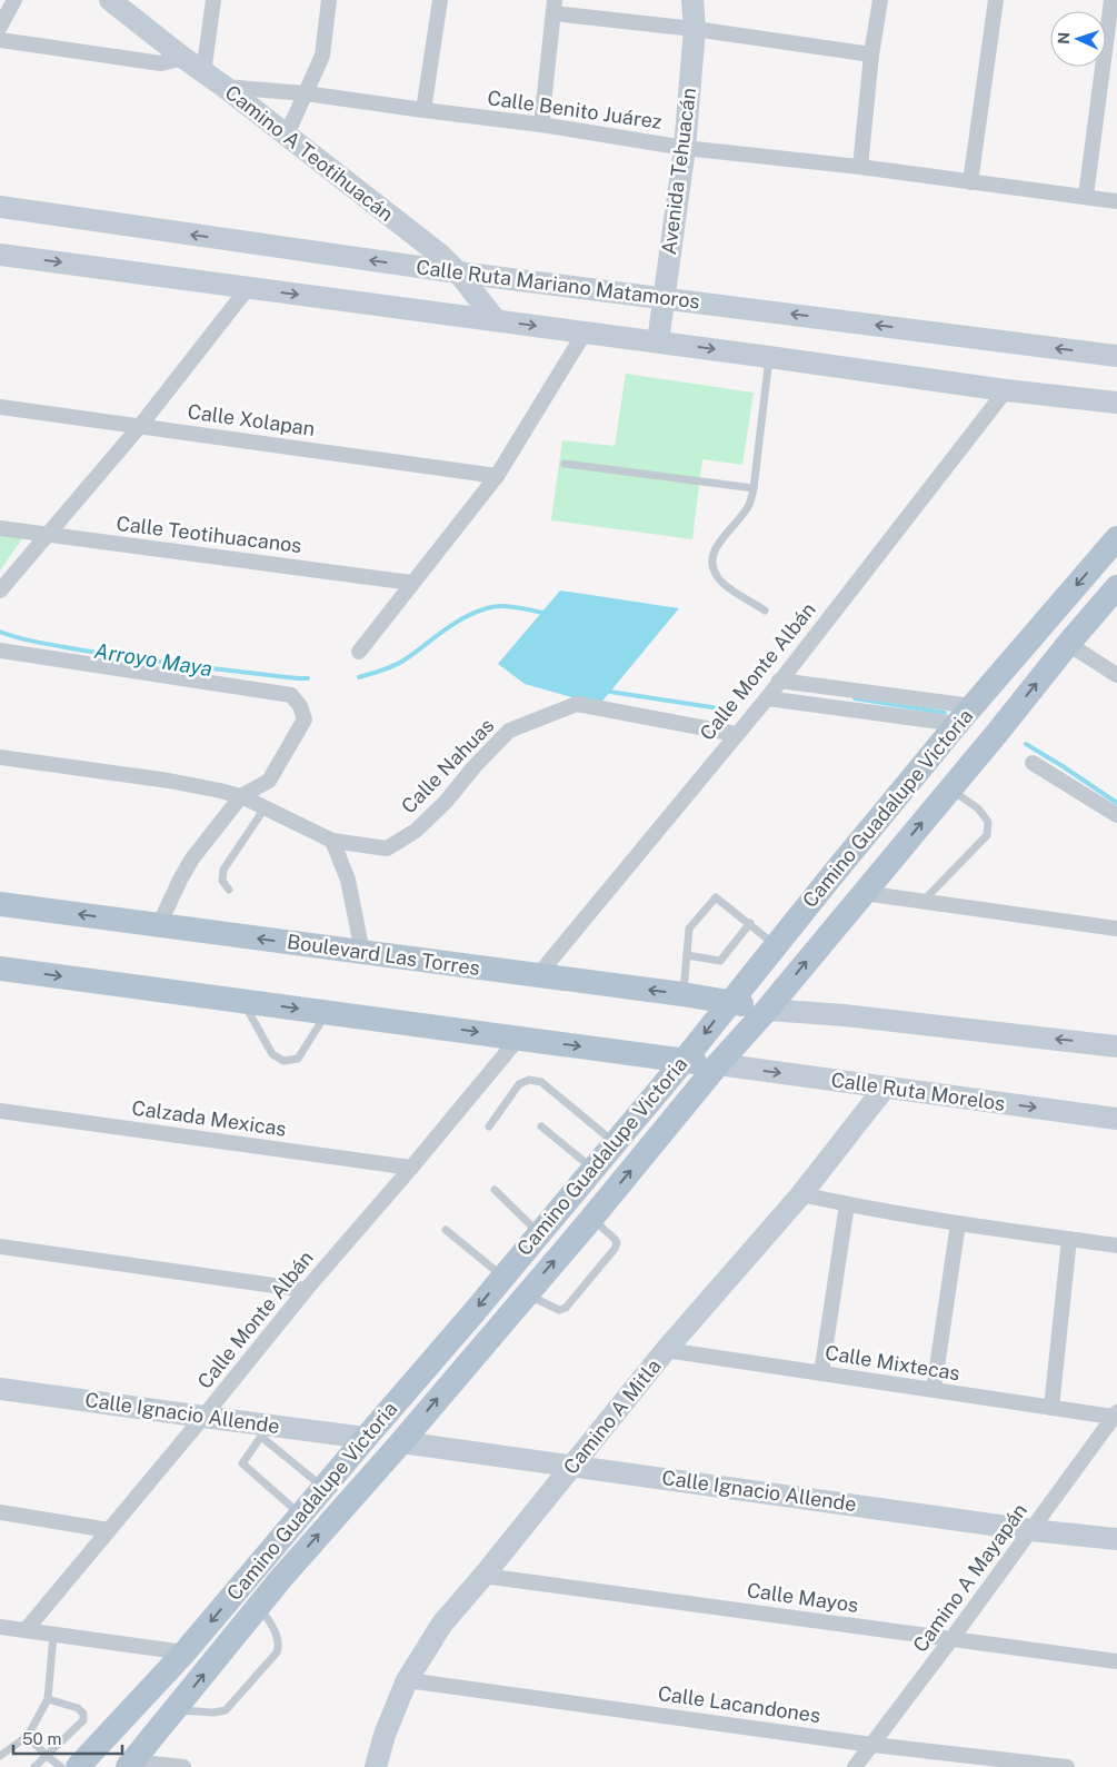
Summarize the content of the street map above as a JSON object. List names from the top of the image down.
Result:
{
  "streets": {
    "main road": [
      "Camino A Teotihuacán",
      "Avenida Tehuacán",
      "Calle Ruta Mariano Matamoros",
      "Camino Guadalupe Victoria",
      "Boulevard Las Torres",
      "Calle Ruta Morelos",
      "Calle Ignacio Allende",
      "Camino A Mitla"
    ],
    "street": [
      "Calle Benito Juárez",
      "Calle Xolapan",
      "Calle Teotihuacanos",
      "Calle Monte Albán",
      "Calle Nahuas",
      "Calzada Mexicas",
      "Calle Mixtecas",
      "Camino A Mayapán",
      "Calle Mayos",
      "Calle Lacandones"
    ]
  },
  "crossings": [
    ["Calle Benito Juárez", "Camino A Teotihuacán"],
    ["Calle Benito Juárez", "Avenida Tehuacán"],
    ["Camino A Teotihuacán", "Calle Ruta Mariano Matamoros"],
    ["Avenida Tehuacán", "Calle Ruta Mariano Matamoros"],
    ["Calle Monte Albán", "Calle Nahuas"],
    ["Calle Monte Albán", "Boulevard Las Torres"],
    ["Calle Monte Albán", "Calzada Mexicas"],
    ["Calle Monte Albán", "Calle Ignacio Allende"],
    ["Camino Guadalupe Victoria", "Boulevard Las Torres"],
    ["Camino Guadalupe Victoria", "Calle Ruta Morelos"],
    ["Camino Guadalupe Victoria", "Calle Ignacio Allende"],
    ["Calle Ruta Morelos", "Camino A Mitla"],
    ["Calle Mixtecas", "Camino A Mitla"],
    ["Calle Mixtecas", "Camino A Mayapán"],
    ["Calle Ignacio Allende", "Camino A Mitla"],
    ["Calle Ignacio Allende", "Camino A Mayapán"],
    ["Camino A Mitla", "Calle Mayos"],
    ["Camino A Mitla", "Calle Lacandones"],
    ["Camino A Mayapán", "Calle Mayos"],
    ["Camino A Mayapán", "Calle Lacandones"]
  ],
  "water": ["Arroyo Maya"],
  "scale_bar": "50 m",
  "north": "left"
}
